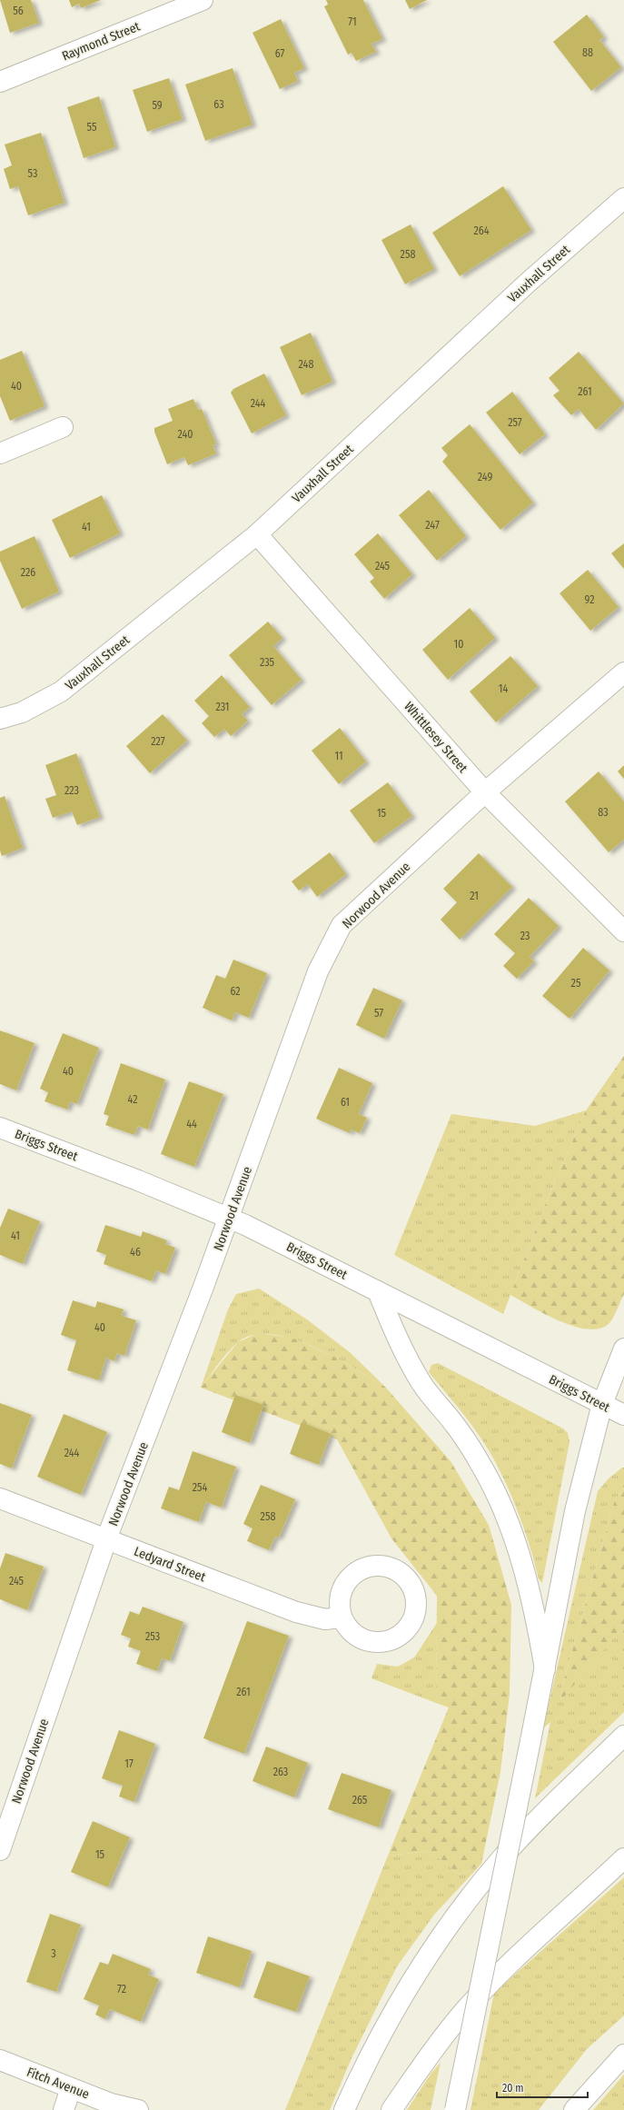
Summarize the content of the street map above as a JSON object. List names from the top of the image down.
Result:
{
  "streets": {
    "main road": [
      "Raymond Street",
      "Vauxhall Street",
      "Whittlesey Street",
      "Norwood Avenue",
      "Briggs Street",
      "Ledyard Street",
      "Fitch Avenue"
    ]
  },
  "crossings": [
    ["Vauxhall Street", "Whittlesey Street"],
    ["Whittlesey Street", "Norwood Avenue"],
    ["Norwood Avenue", "Briggs Street"],
    ["Norwood Avenue", "Ledyard Street"]
  ],
  "house_numbers": [
    "56",
    "71",
    "88",
    "67",
    "63",
    "59",
    "55",
    "53",
    "264",
    "258",
    "248",
    "40",
    "261",
    "244",
    "257",
    "240",
    "249",
    "247",
    "41",
    "245",
    "226",
    "92",
    "10",
    "235",
    "14",
    "231",
    "227",
    "11",
    "223",
    "83",
    "15",
    "21",
    "23",
    "25",
    "62",
    "57",
    "40",
    "42",
    "61",
    "44",
    "41",
    "46",
    "40",
    "244",
    "254",
    "258",
    "245",
    "253",
    "261",
    "17",
    "263",
    "265",
    "15",
    "3",
    "72"
  ],
  "scale_bar": "20 m"
}
